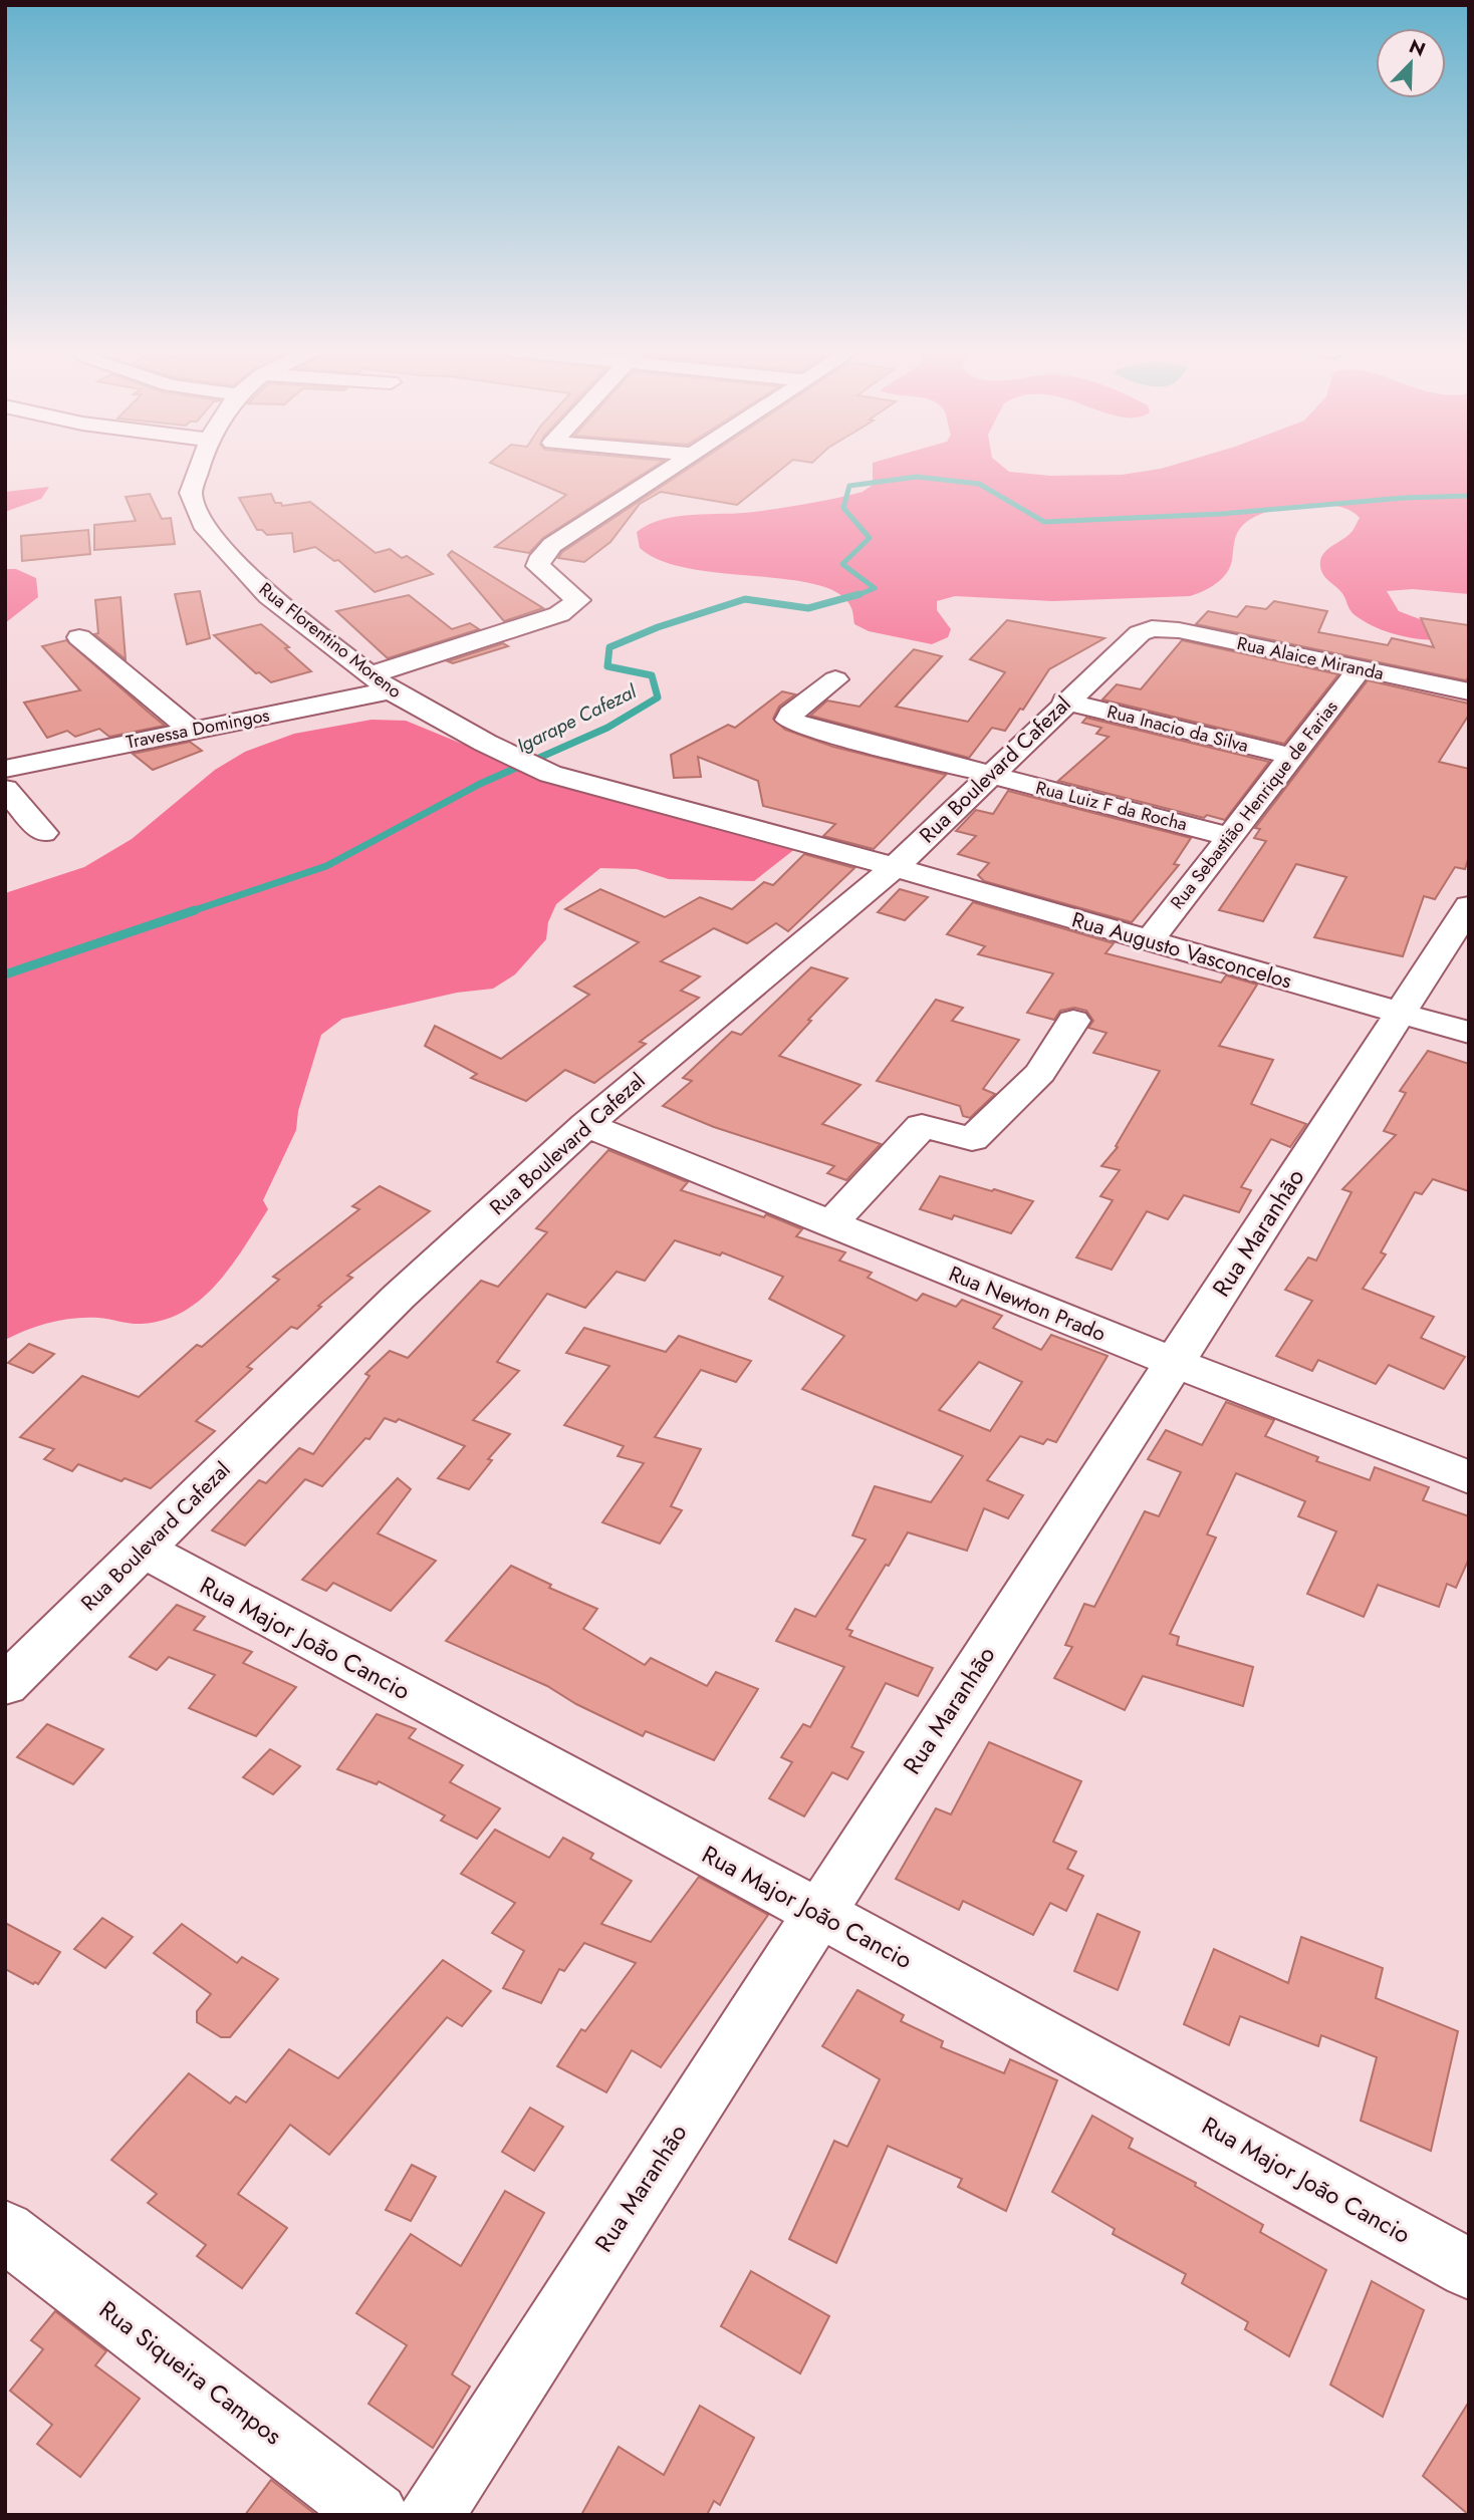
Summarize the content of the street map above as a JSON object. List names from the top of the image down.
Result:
{
  "streets": {
    "street": [
      "Rua Florentino Moreno",
      "Rua Alaice Miranda",
      "Travessa Domingos",
      "Rua Inacio da Silva",
      "Rua Boulevard Cafezal",
      "Rua Sebastião Henrique de Farias",
      "Rua Luiz F da Rocha",
      "Rua Augusto Vasconcelos",
      "Rua Maranhão",
      "Rua Newton Prado",
      "Rua Major João Cancio",
      "Rua Siqueira Campos"
    ]
  },
  "crossings": [
    ["Rua Florentino Moreno", "Travessa Domingos"],
    ["Rua Florentino Moreno", "Rua Boulevard Cafezal"],
    ["Rua Florentino Moreno", "Rua Augusto Vasconcelos"],
    ["Rua Alaice Miranda", "Rua Boulevard Cafezal"],
    ["Rua Alaice Miranda", "Rua Sebastião Henrique de Farias"],
    ["Rua Inacio da Silva", "Rua Boulevard Cafezal"],
    ["Rua Inacio da Silva", "Rua Sebastião Henrique de Farias"],
    ["Rua Boulevard Cafezal", "Rua Luiz F da Rocha"],
    ["Rua Boulevard Cafezal", "Rua Augusto Vasconcelos"],
    ["Rua Boulevard Cafezal", "Rua Newton Prado"],
    ["Rua Boulevard Cafezal", "Rua Major João Cancio"],
    ["Rua Sebastião Henrique de Farias", "Rua Luiz F da Rocha"],
    ["Rua Sebastião Henrique de Farias", "Rua Augusto Vasconcelos"],
    ["Rua Augusto Vasconcelos", "Rua Maranhão"],
    ["Rua Maranhão", "Rua Newton Prado"],
    ["Rua Maranhão", "Rua Major João Cancio"]
  ],
  "water": ["Igarape Cafezal"],
  "north": "top right"
}
